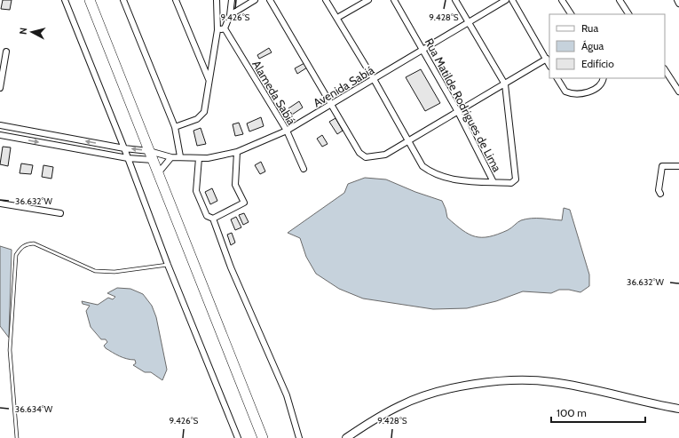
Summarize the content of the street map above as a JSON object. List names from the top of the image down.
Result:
{
  "streets": {
    "street": ["Avenida Sabiá", "Alameda Sabiá", "Rua Matilde Rodrigues de Lima"]
  },
  "crossings": [
    ["Avenida Sabiá", "Alameda Sabiá"],
    ["Avenida Sabiá", "Rua Matilde Rodrigues de Lima"]
  ],
  "legend": ["Rua", "Água", "Edifício"],
  "scale_bar": "100 m",
  "north": "left",
  "coordinates": [
    "9.426°S",
    "9.428°S",
    "36.632°W",
    "36.634°W"
  ]
}
